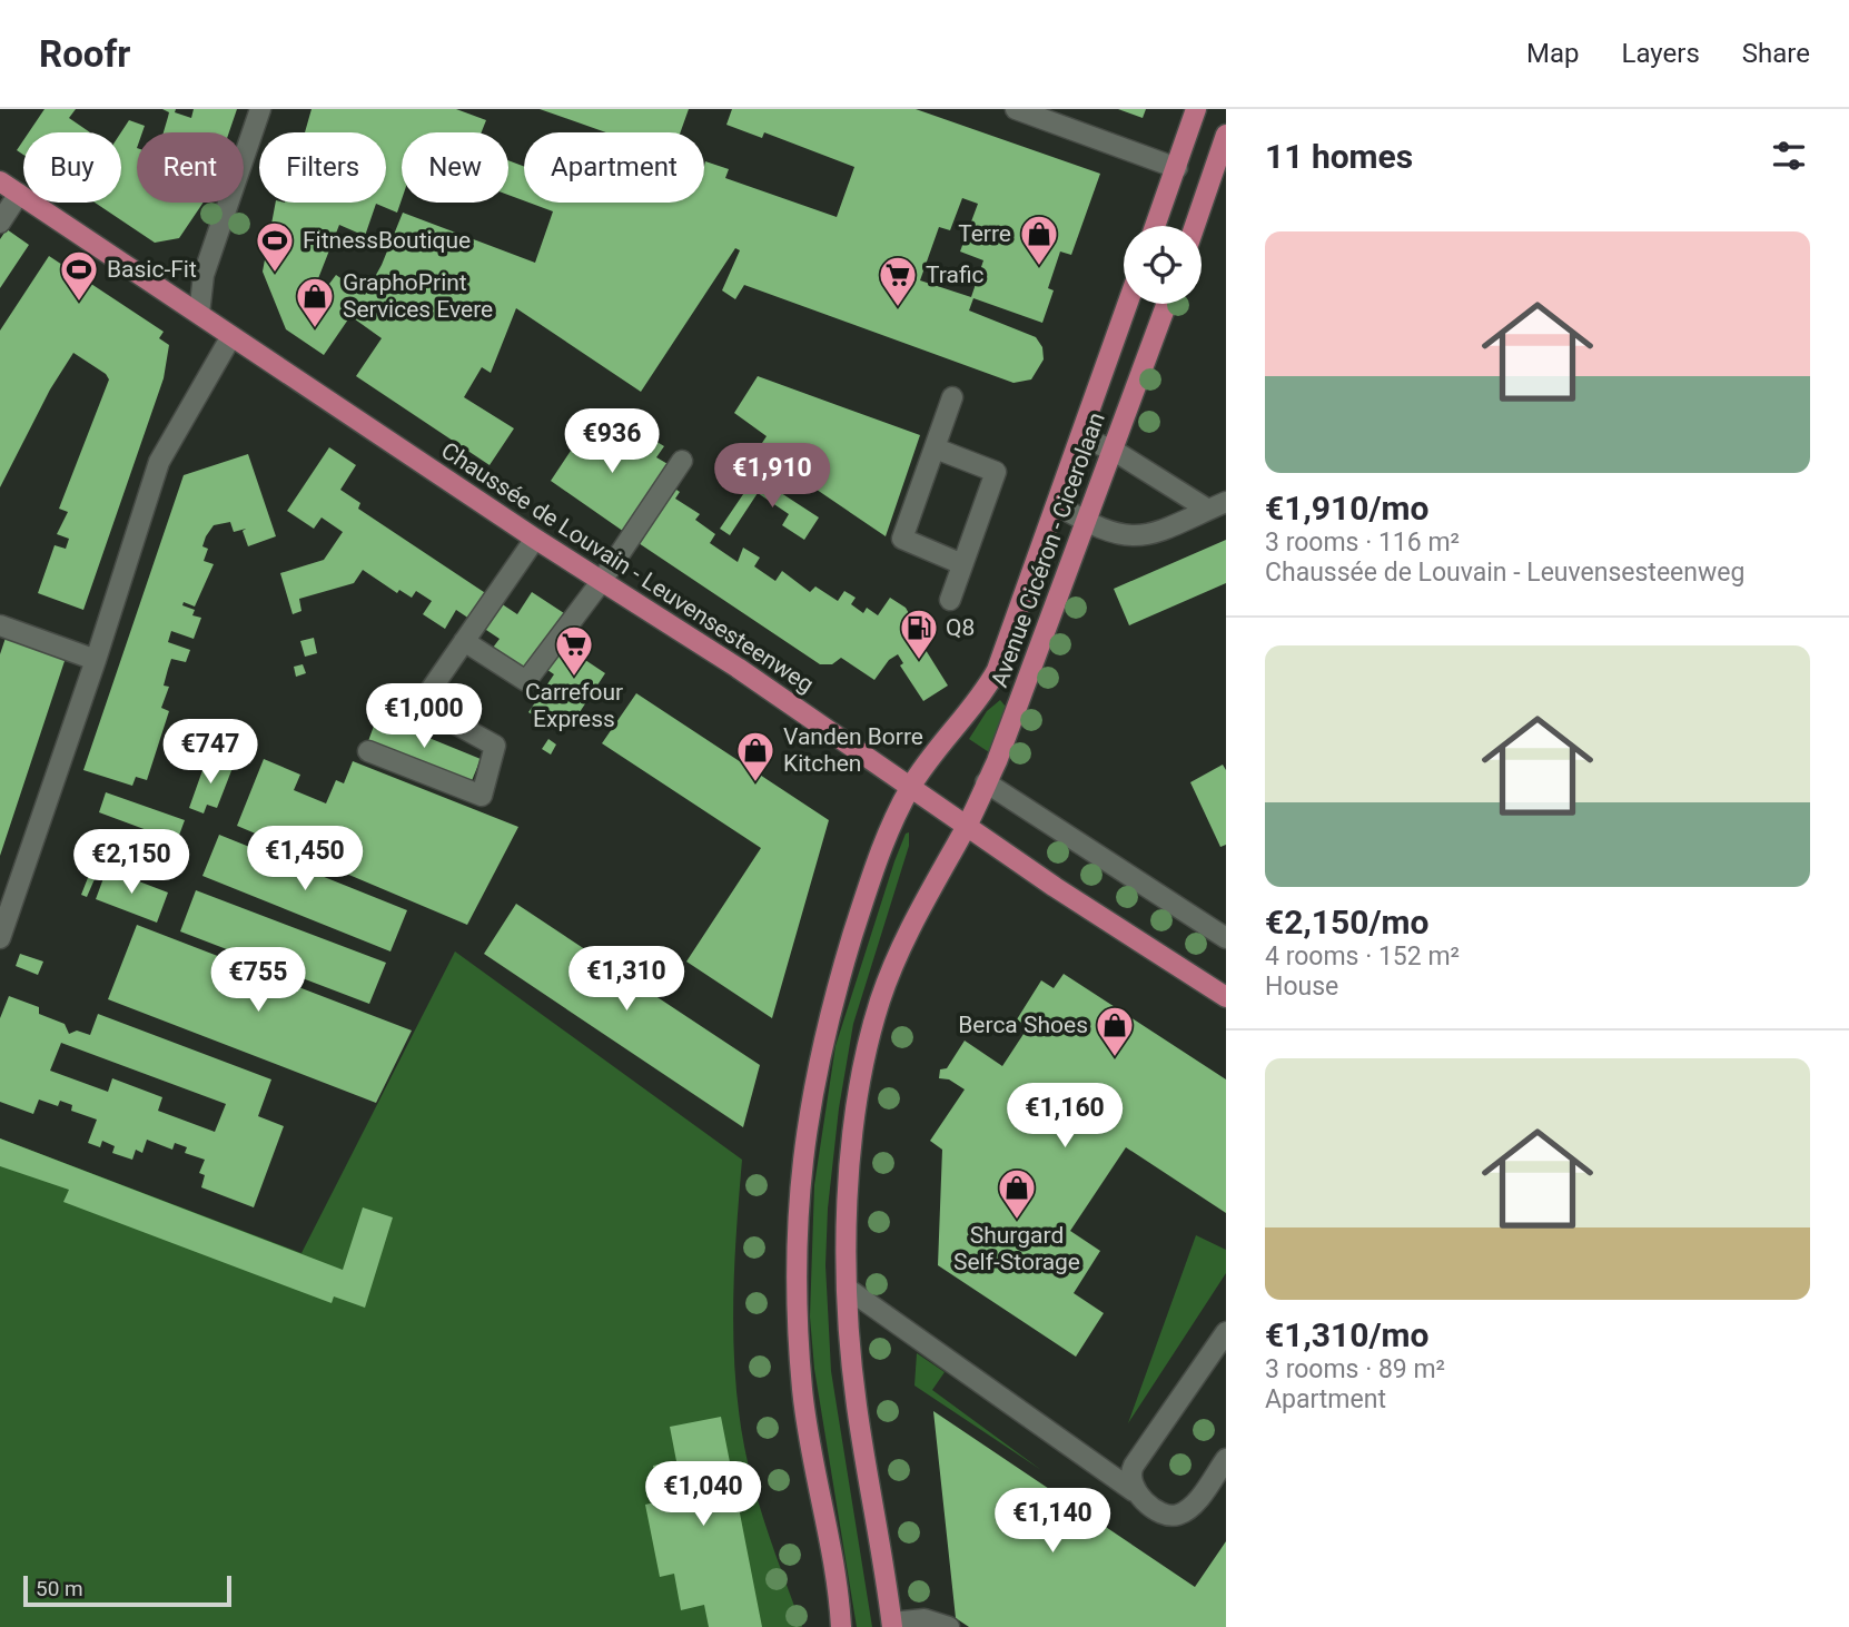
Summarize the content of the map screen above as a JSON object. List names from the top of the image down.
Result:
{
  "streets": {
    "main road": ["Avenue Cicéron - Cicerolaan", "Chaussée de Louvain - Leuvensesteenweg"]
  },
  "crossings": [
    ["Avenue Cicéron - Cicerolaan", "Chaussée de Louvain - Leuvensesteenweg"]
  ],
  "places": {
    "shop": [
      "Terre",
      "GraphoPrint Services Evere",
      "Vanden Borre Kitchen",
      "Berca Shoes",
      "Shurgard Self-Storage"
    ],
    "sports": ["FitnessBoutique", "Basic-Fit"],
    "supermarket": ["Trafic", "Carrefour Express"],
    "fuel station": ["Q8"]
  },
  "scale_bar": "50 m",
  "page": {
    "header": "Roofr",
    "nav": ["Map", "Layers", "Share"],
    "heading": "11 homes",
    "chip": [
      "Buy",
      "Rent",
      "Filters",
      "New",
      "Apartment"
    ],
    "list": [
      {
        "name": "€1,910/mo",
        "note": "3 rooms · 116 m² · Chaussée de Louvain - Leuvensesteenweg"
      },
      {
        "name": "€2,150/mo",
        "note": "4 rooms · 152 m² · House"
      },
      {
        "name": "€1,310/mo",
        "note": "3 rooms · 89 m² · Apartment"
      }
    ],
    "price": [
      "€936",
      "€1,910",
      "€1,000",
      "€747",
      "€1,450",
      "€2,150",
      "€1,310",
      "€755",
      "€1,160",
      "€1,040",
      "€1,140"
    ],
    "scale": "50 m"
  }
}
